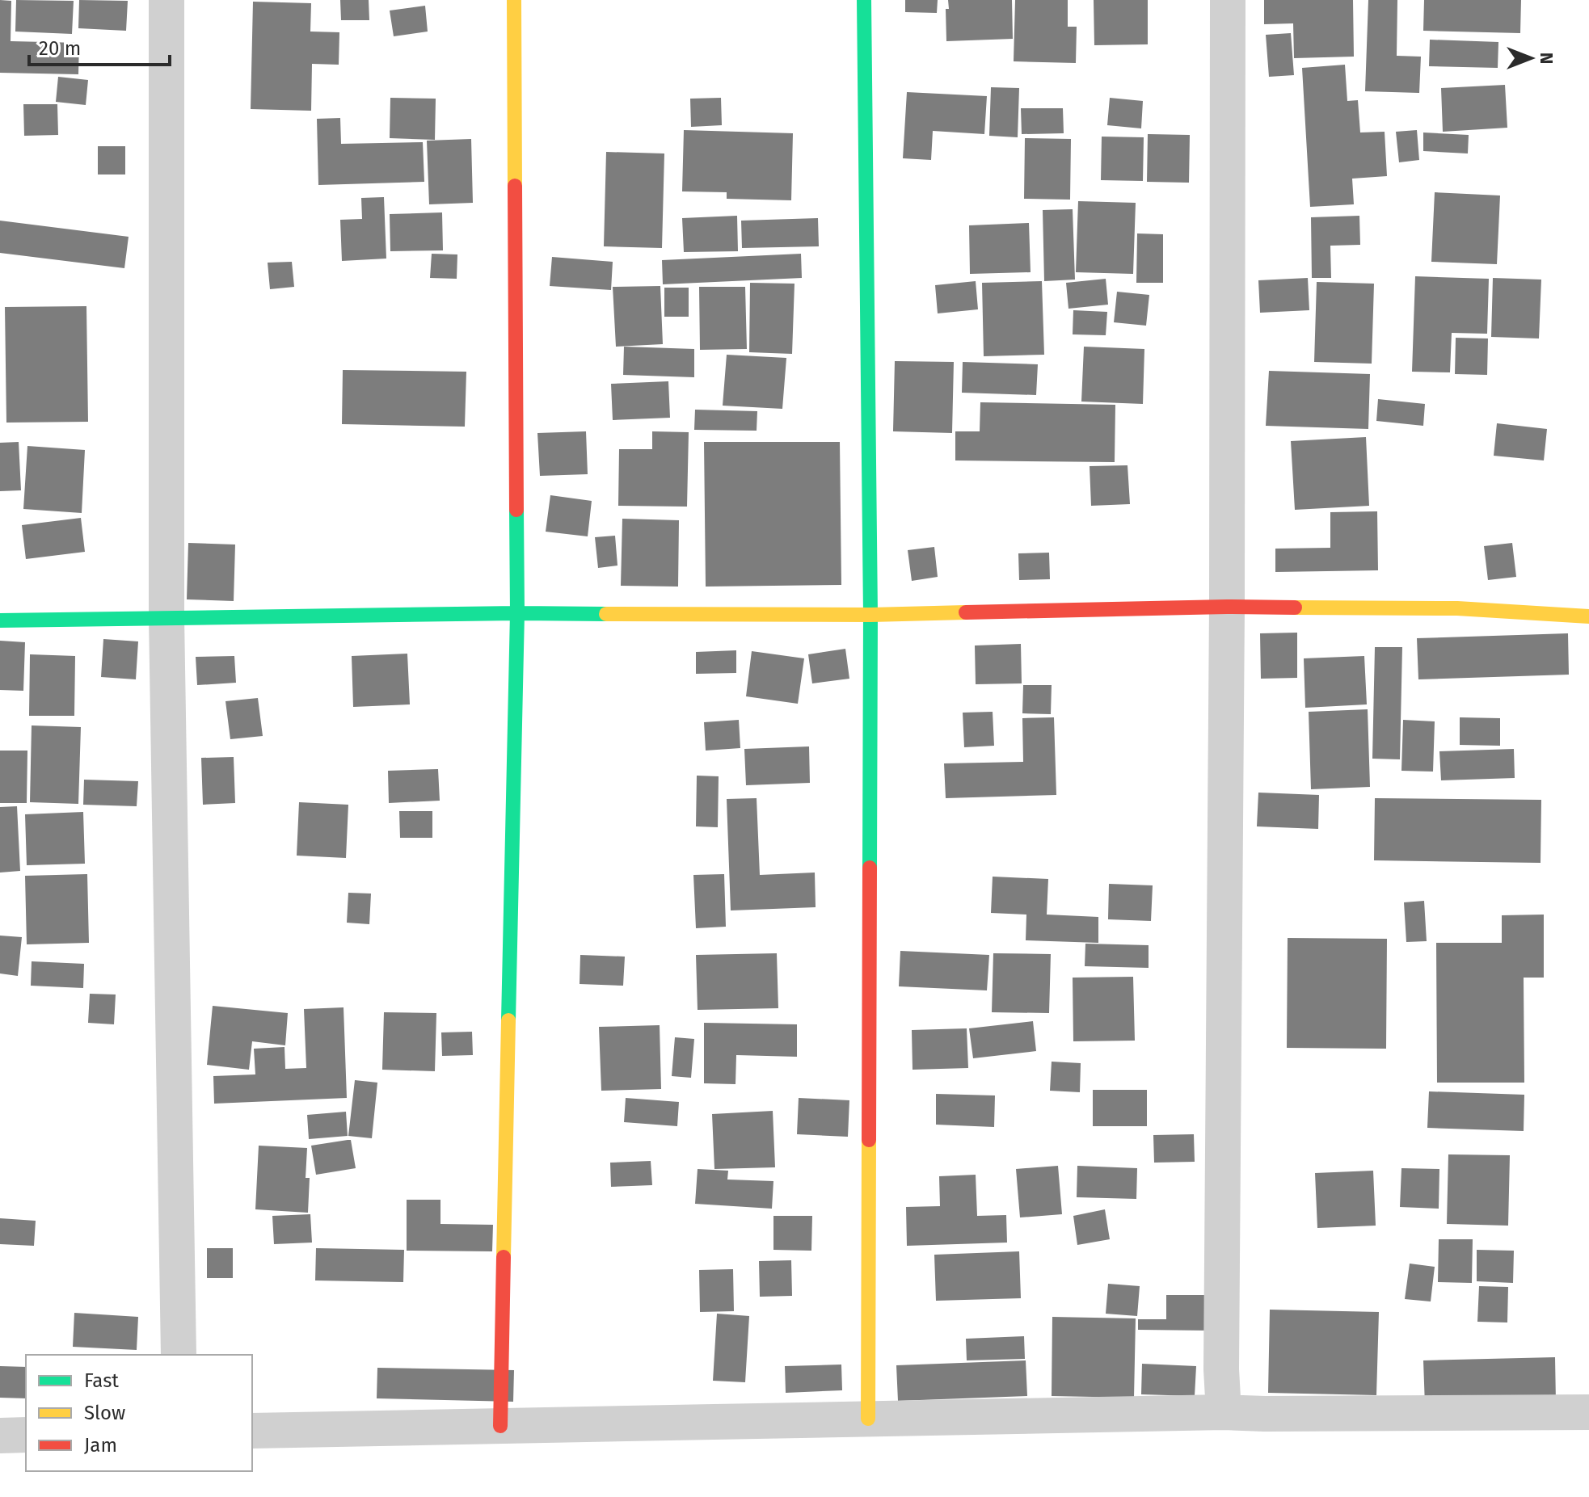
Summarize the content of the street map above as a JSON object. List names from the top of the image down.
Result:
{
  "legend": ["Fast", "Slow", "Jam"],
  "scale_bar": "20 m",
  "north": "right"
}
